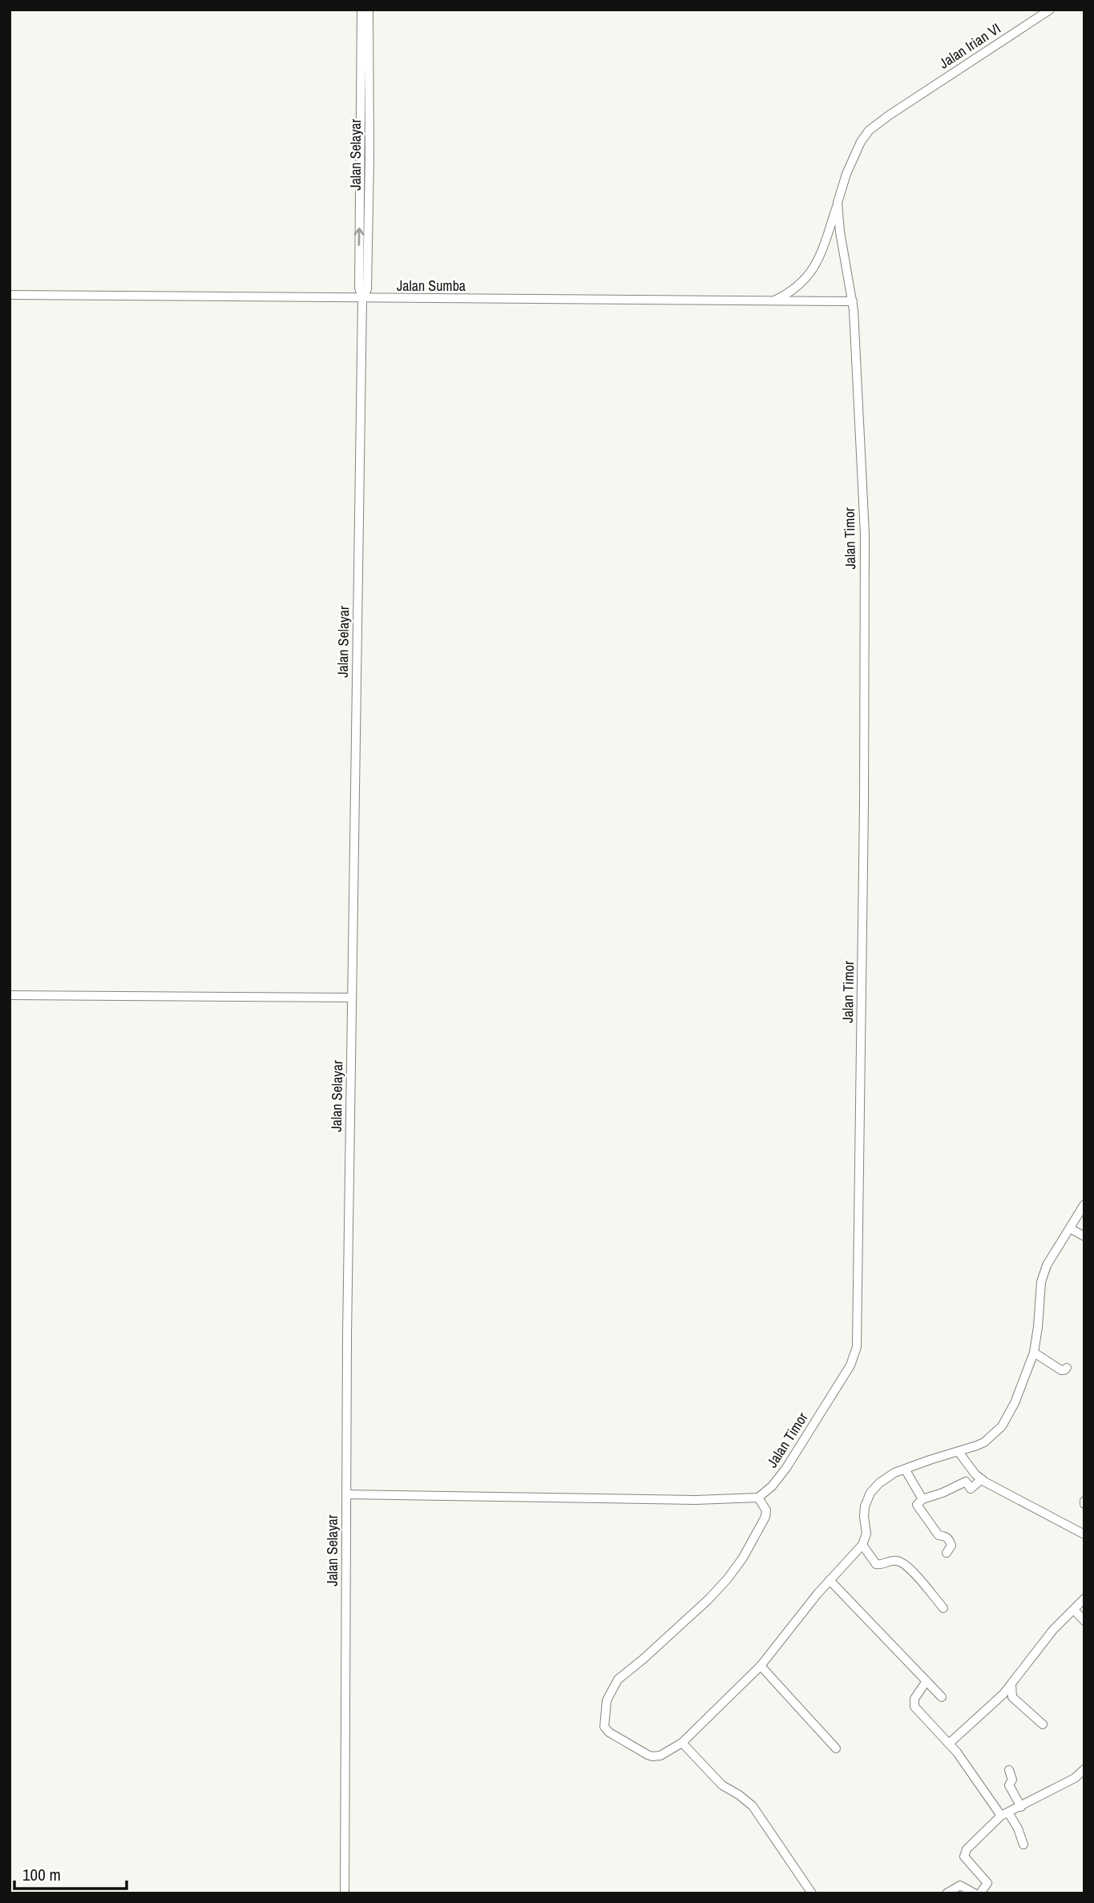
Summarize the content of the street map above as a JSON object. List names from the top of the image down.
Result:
{
  "streets": {
    "street": [
      "Jalan Irian VI",
      "Jalan Selayar",
      "Jalan Sumba",
      "Jalan Timor"
    ]
  },
  "crossings": [
    ["Jalan Irian VI", "Jalan Timor"],
    ["Jalan Selayar", "Jalan Sumba"],
    ["Jalan Sumba", "Jalan Timor"]
  ],
  "scale_bar": "100 m"
}
